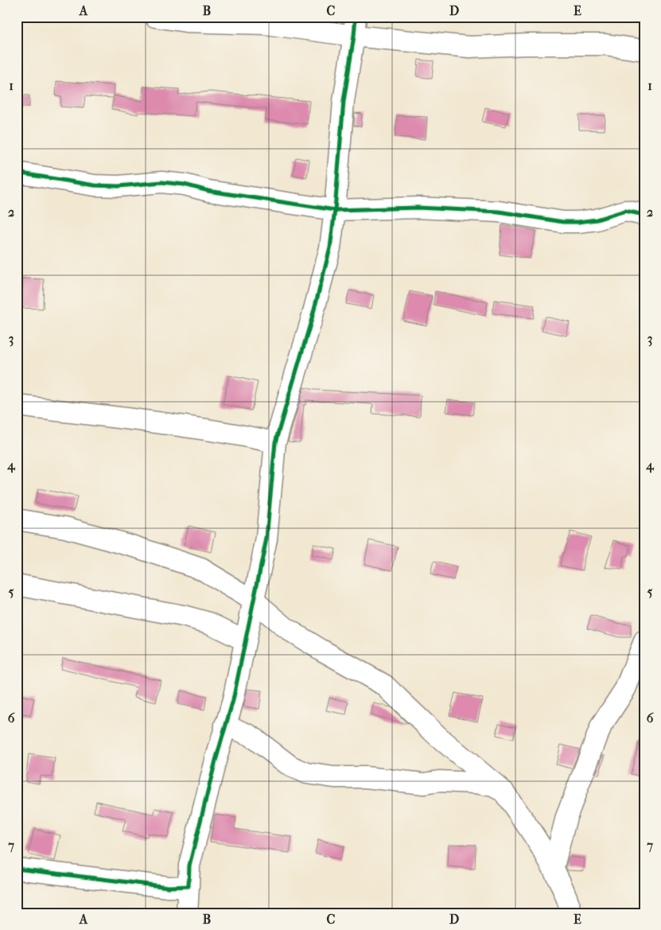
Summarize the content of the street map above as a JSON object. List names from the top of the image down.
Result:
{
  "grid": {
    "columns": [
      "A",
      "B",
      "C",
      "D",
      "E"
    ],
    "rows": [
      "1",
      "2",
      "3",
      "4",
      "5",
      "6",
      "7"
    ]
  }
}
